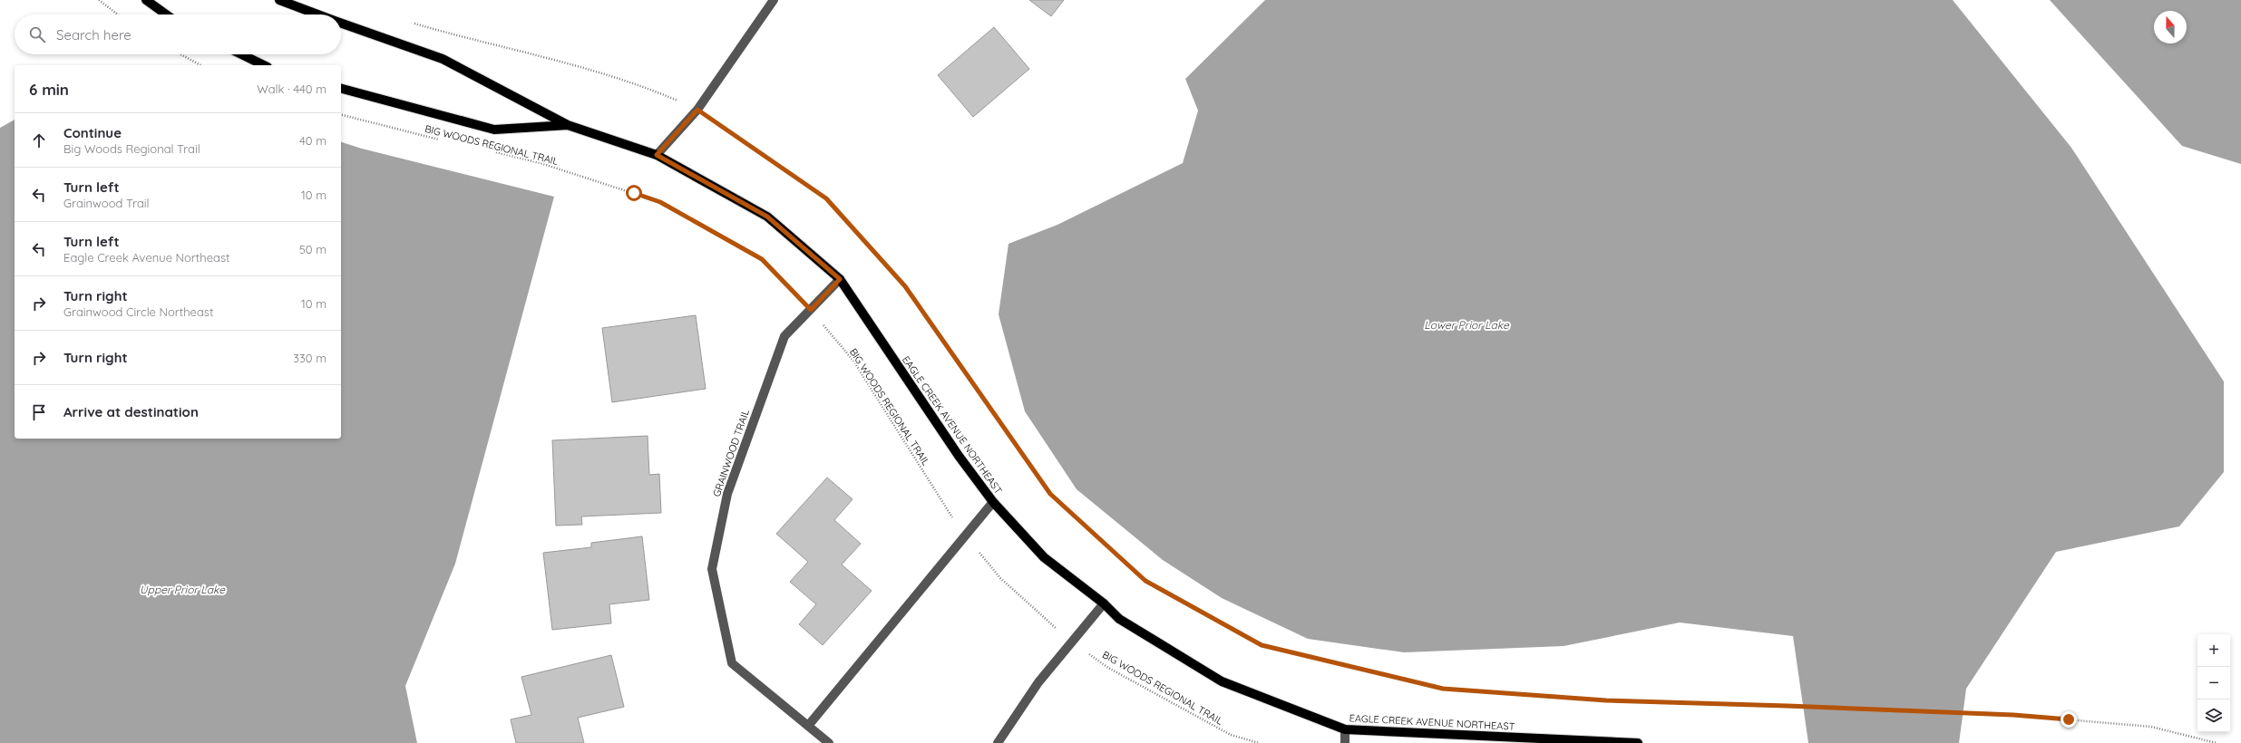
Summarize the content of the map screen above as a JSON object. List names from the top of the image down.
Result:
{
  "streets": {
    "main road": ["EAGLE CREEK AVENUE NORTHEAST"],
    "street": ["GRAINWOOD TRAIL"],
    "path": ["BIG WOODS REGIONAL TRAIL"]
  },
  "crossings": [
    ["BIG WOODS REGIONAL TRAIL", "GRAINWOOD TRAIL"],
    ["EAGLE CREEK AVENUE NORTHEAST", "GRAINWOOD TRAIL"]
  ],
  "water": ["Lower Prior Lake", "Upper Prior Lake"],
  "north": "top",
  "page": {
    "search": "Search here",
    "heading": ["6 min", "Walk · 440 m"],
    "list": [
      ["Continue", "Big Woods Regional Trail", "40 m"],
      ["Turn left", "Grainwood Trail", "10 m"],
      ["Turn left", "Eagle Creek Avenue Northeast", "50 m"],
      ["Turn right", "Grainwood Circle Northeast", "10 m"],
      ["Turn right", "330 m"],
      "Arrive at destination"
    ],
    "map_buttons": ["+", "−"]
  }
}
